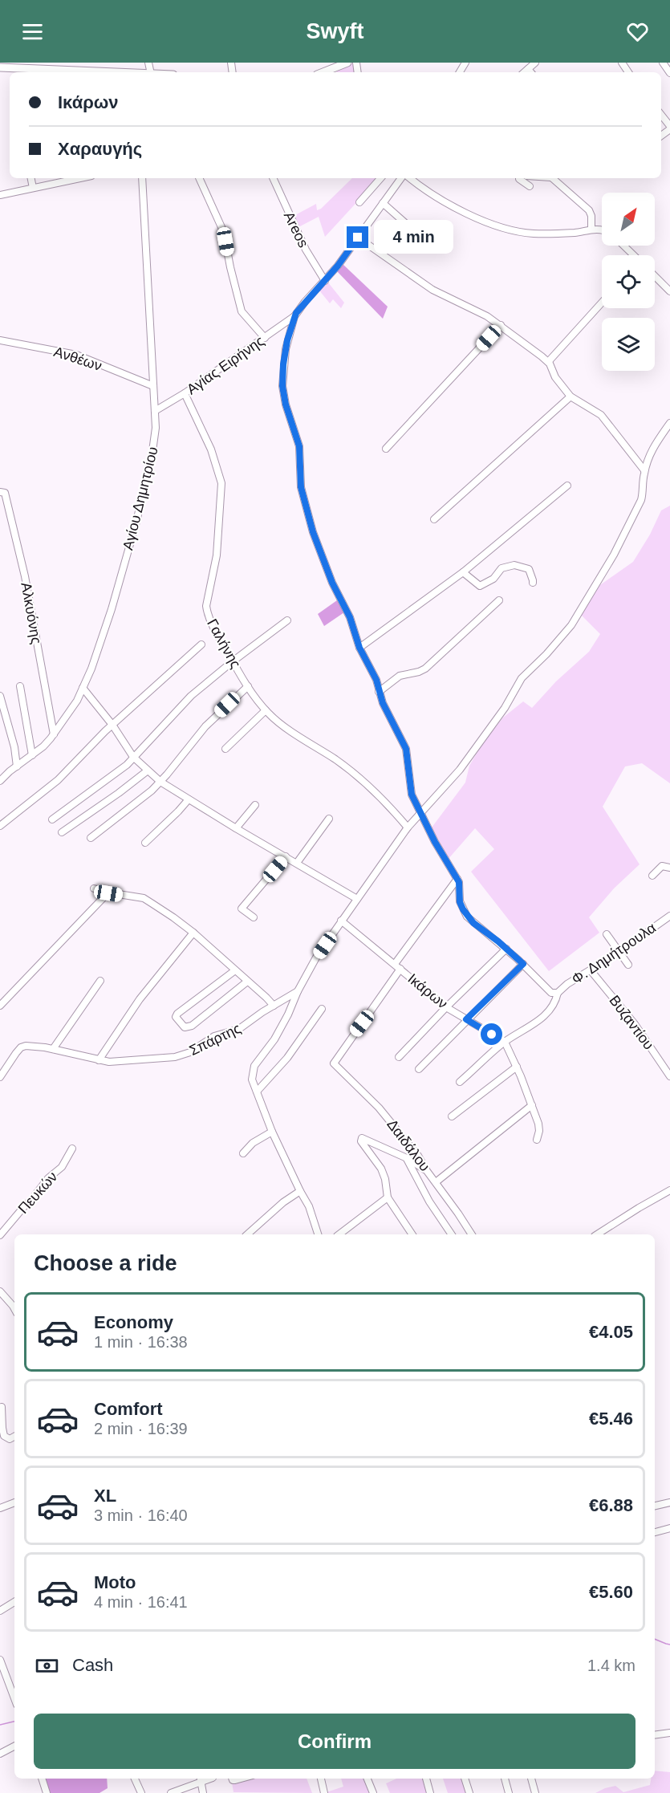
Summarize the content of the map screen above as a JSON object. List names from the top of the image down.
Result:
{
  "streets": {
    "street": [
      "Areos",
      "Ανθέων",
      "Αγίας Ειρήνης",
      "Αγίου Δημητρίου",
      "Αλκυόνης",
      "Γαλήνης",
      "Φ. Δημήτρουλα",
      "Ικάρων",
      "Βυζαντίου",
      "Σπάρτης",
      "Δαιδάλου",
      "Πευκών"
    ]
  },
  "crossings": [
    ["Ανθέων", "Αγίου Δημητρίου"],
    ["Αγίας Ειρήνης", "Αγίου Δημητρίου"],
    ["Αγίας Ειρήνης", "Γαλήνης"],
    ["Αγίου Δημητρίου", "Αλκυόνης"],
    ["Φ. Δημήτρουλα", "Βυζαντίου"],
    ["Ικάρων", "Δαιδάλου"]
  ],
  "north": "top right",
  "page": {
    "header": "Swyft",
    "banner": ["Ικάρων", "Χαραυγής"],
    "bubble": "4 min",
    "heading": "Choose a ride",
    "list": [
      {
        "name": "Economy",
        "note": "1 min · 16:38",
        "value": "€4.05"
      },
      {
        "name": "Comfort",
        "note": "2 min · 16:39",
        "value": "€5.46"
      },
      {
        "name": "XL",
        "note": "3 min · 16:40",
        "value": "€6.88"
      },
      {
        "name": "Moto",
        "note": "4 min · 16:41",
        "value": "€5.60"
      }
    ],
    "pay": ["Cash", "1.4 km"],
    "buttons": "Confirm"
  }
}
